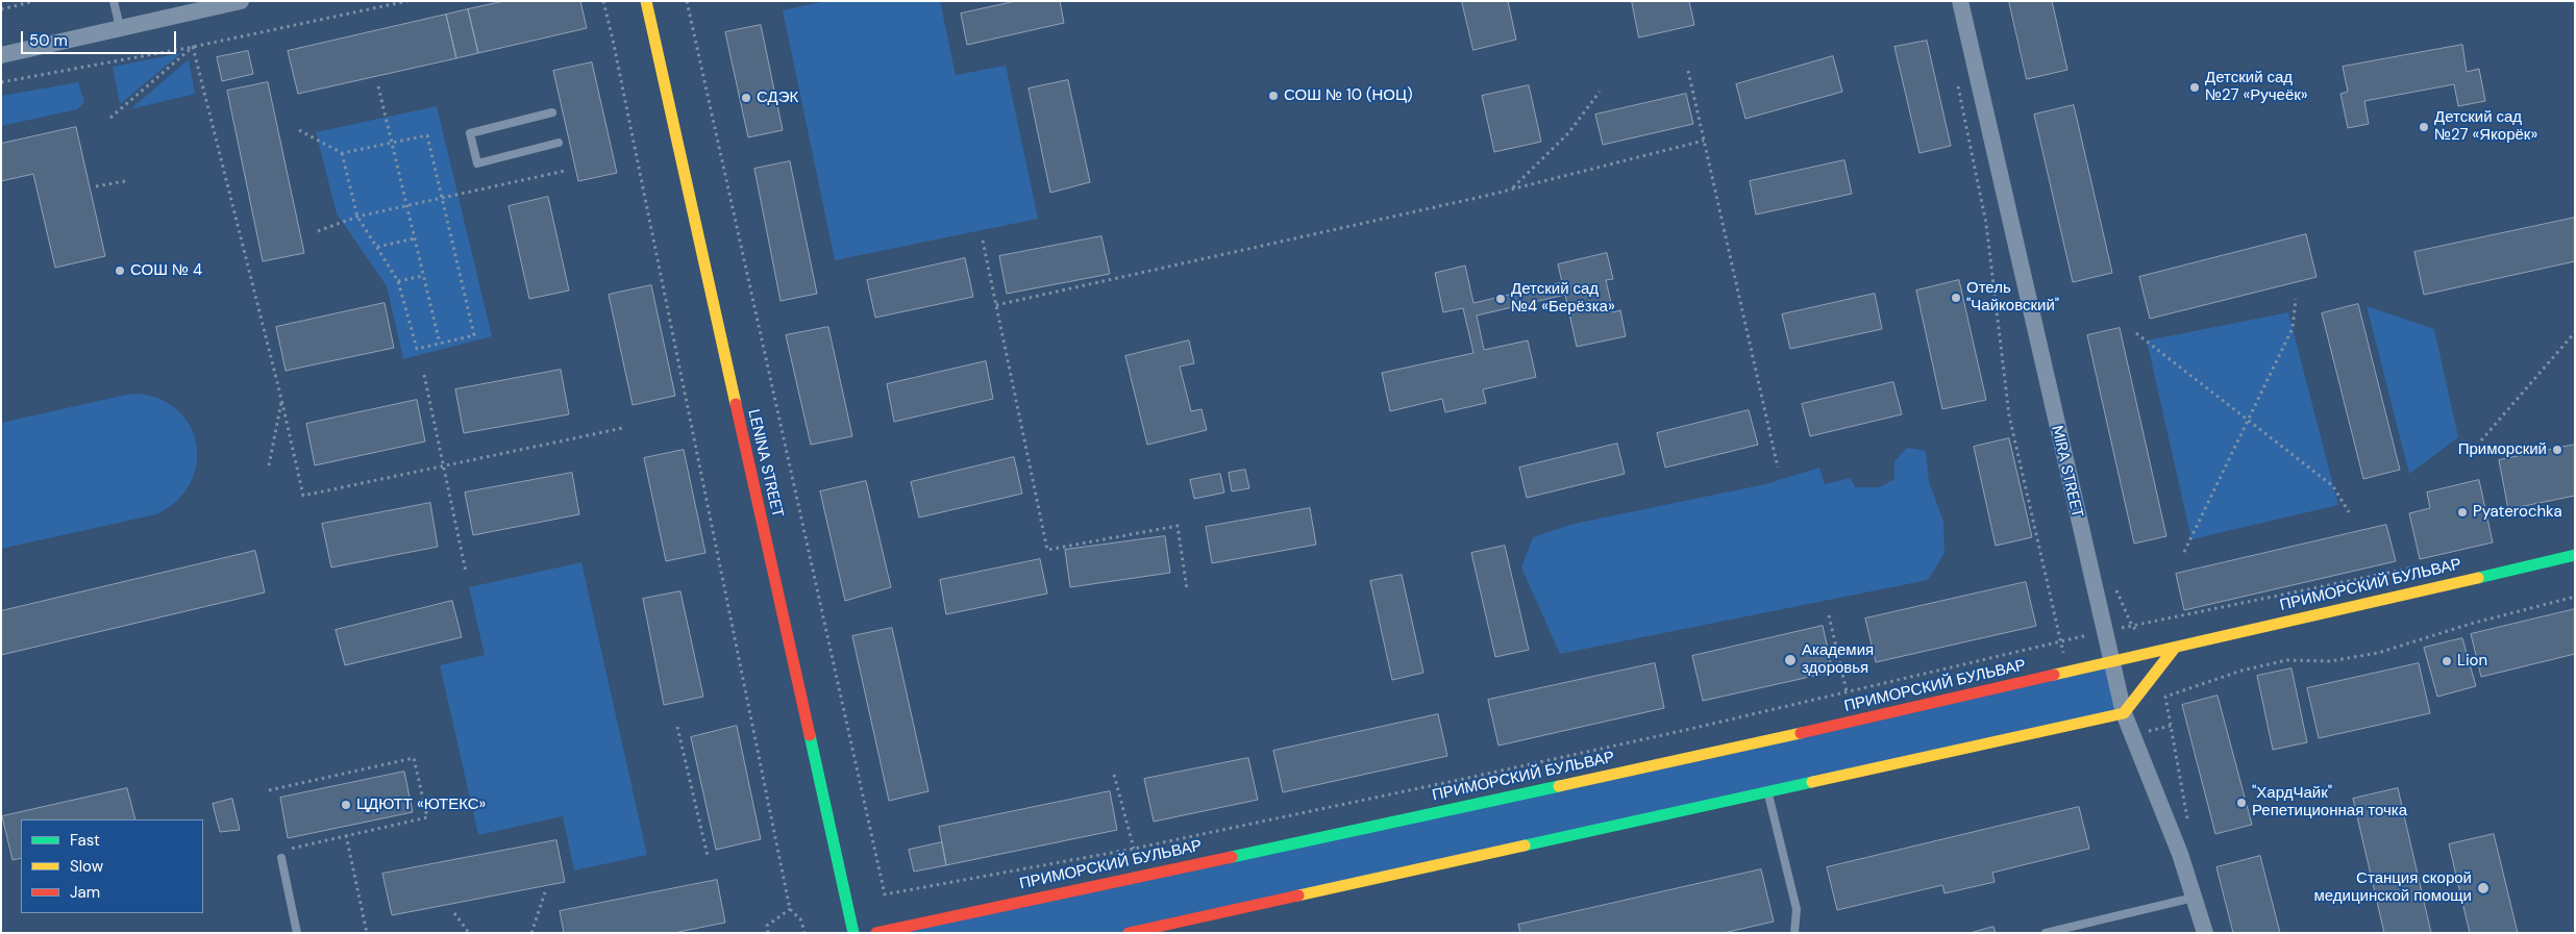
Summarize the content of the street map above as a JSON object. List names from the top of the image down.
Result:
{
  "streets": {
    "street": ["LENINA STREET", "MIRA STREET", "ПРИМОРСКИЙ БУЛЬВАР"]
  },
  "crossings": [
    ["MIRA STREET", "ПРИМОРСКИЙ БУЛЬВАР"]
  ],
  "places": [
    "Детский сад №27 «Ручеёк»",
    "СОШ № 10 (НОЦ)",
    "СДЭК",
    "Детский сад №27 «Якорёк»",
    "СОШ № 4",
    "Отель \"Чайковский\"",
    "Детский сад №4 «Берёзка»",
    "Приморский",
    "Pyaterochka",
    "Академия здоровья",
    "Lion",
    "\"ХардЧайк\" Репетиционная точка",
    "ЦДЮТТ «ЮТЕКС»",
    "Станция скорой медицинской помощи"
  ],
  "legend": ["Fast", "Slow", "Jam"],
  "scale_bar": "50 m"
}
